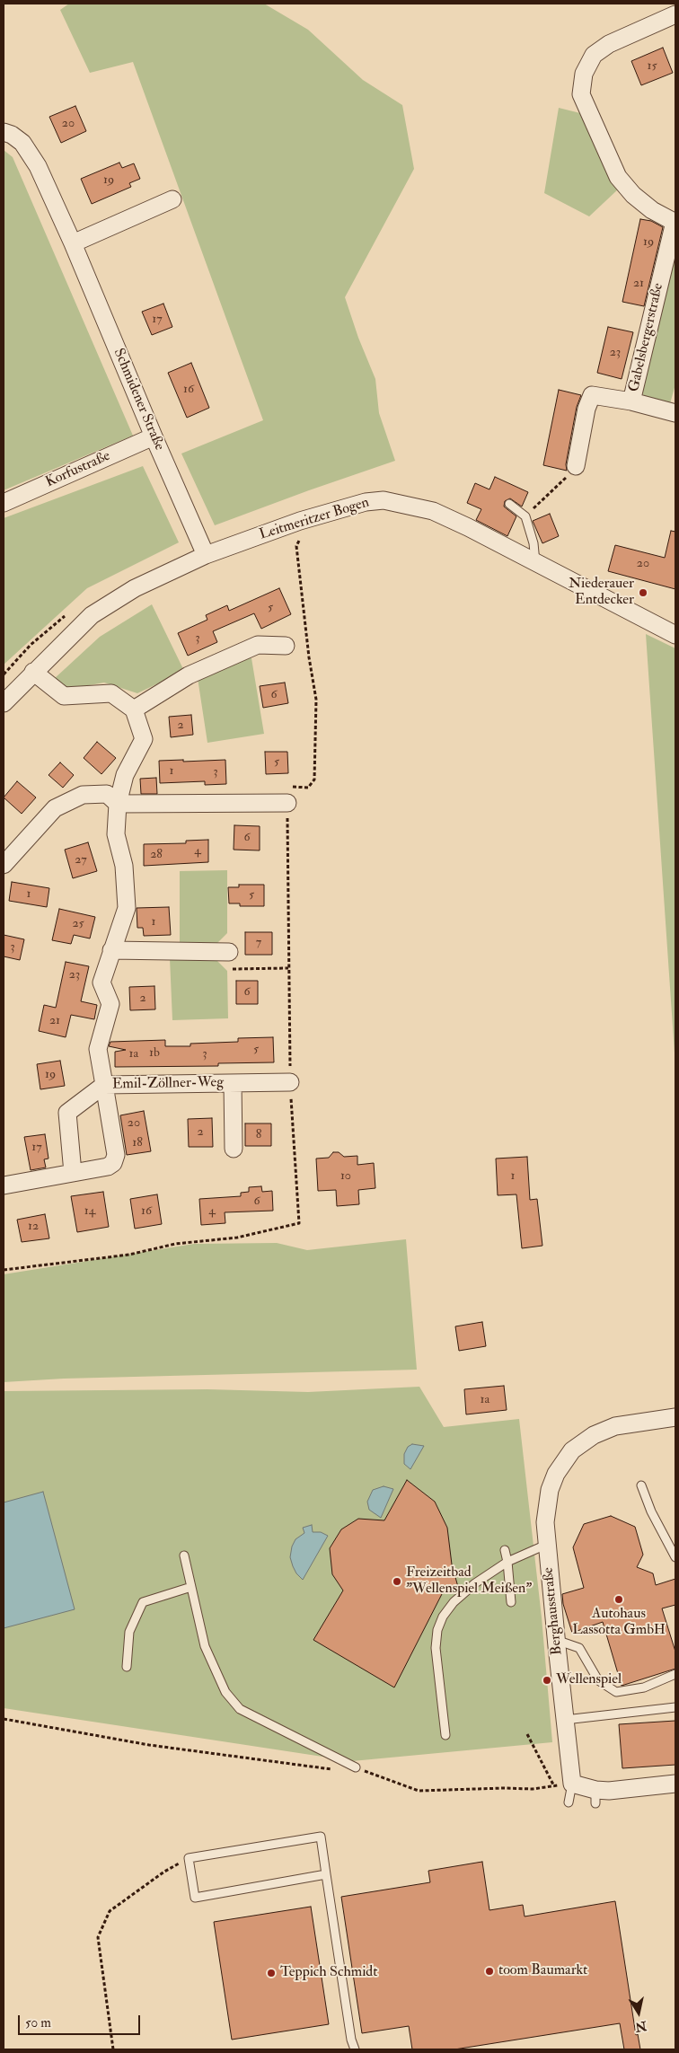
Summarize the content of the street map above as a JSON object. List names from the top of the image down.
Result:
{
  "streets": {
    "street": [
      "Gabelsbergerstraße",
      "Schmidener Straße",
      "Korfustraße",
      "Leitmeritzer Bogen",
      "Emil-Zöllner-Weg",
      "Berghausstraße"
    ]
  },
  "crossings": [
    ["Schmidener Straße", "Korfustraße"],
    ["Schmidener Straße", "Leitmeritzer Bogen"]
  ],
  "places": [
    "Niederauer Entdecker",
    "Freizeitbad \"Wellenspiel Meißen\"",
    "Autohaus Lassotta GmbH",
    "Wellenspiel",
    "toom Baumarkt",
    "Teppich Schmidt"
  ],
  "house_numbers": [
    "15",
    "20",
    "19",
    "19",
    "21",
    "17",
    "23",
    "16",
    "20",
    "5",
    "3",
    "6",
    "2",
    "5",
    "1",
    "3",
    "6",
    "4",
    "28",
    "27",
    "1",
    "5",
    "1",
    "25",
    "7",
    "3",
    "23",
    "6",
    "2",
    "21",
    "5",
    "1b",
    "1a",
    "3",
    "19",
    "20",
    "2",
    "8",
    "18",
    "17",
    "10",
    "1",
    "6",
    "14",
    "16",
    "4",
    "12",
    "1a"
  ],
  "scale_bar": "50 m",
  "north": "bottom"
}
